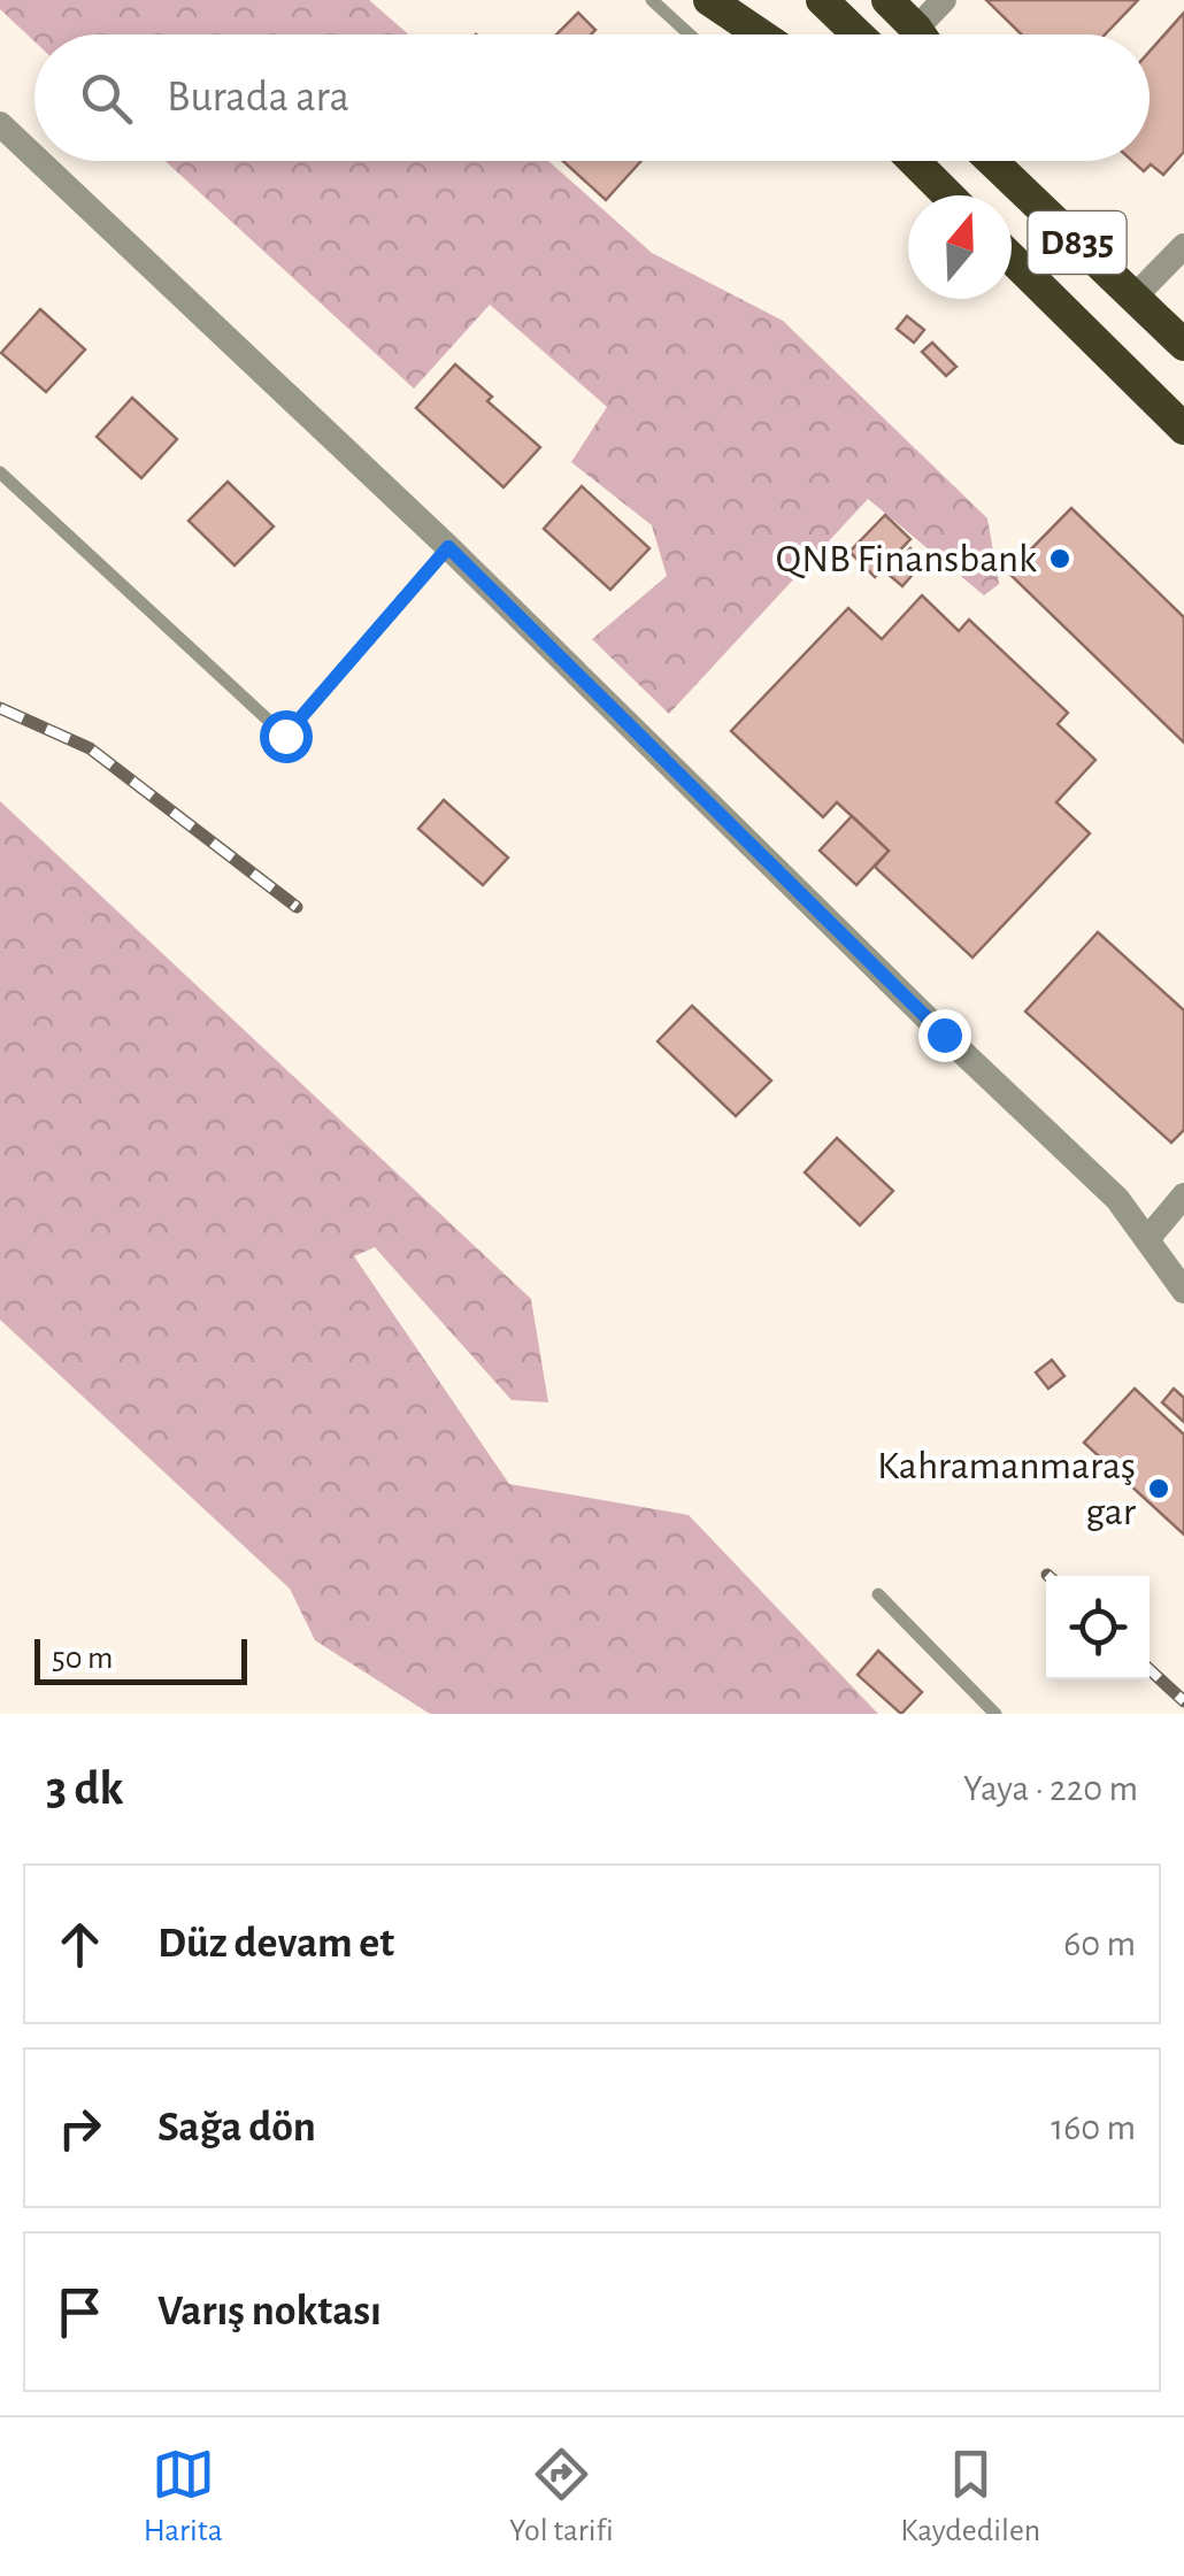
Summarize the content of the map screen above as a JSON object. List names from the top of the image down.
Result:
{
  "streets": {
    "highway": ["D835"]
  },
  "places": ["QNB Finansbank", "Kahramanmaraş gar"],
  "scale_bar": "50 m",
  "north": "top",
  "page": {
    "search": "Burada ara",
    "scale": "50 m",
    "heading": ["3 dk", "Yaya · 220 m"],
    "list": [
      ["Düz devam et", "60 m"],
      ["Sağa dön", "160 m"],
      "Varış noktası"
    ],
    "nav": ["Harita", "Yol tarifi", "Kaydedilen"]
  }
}
